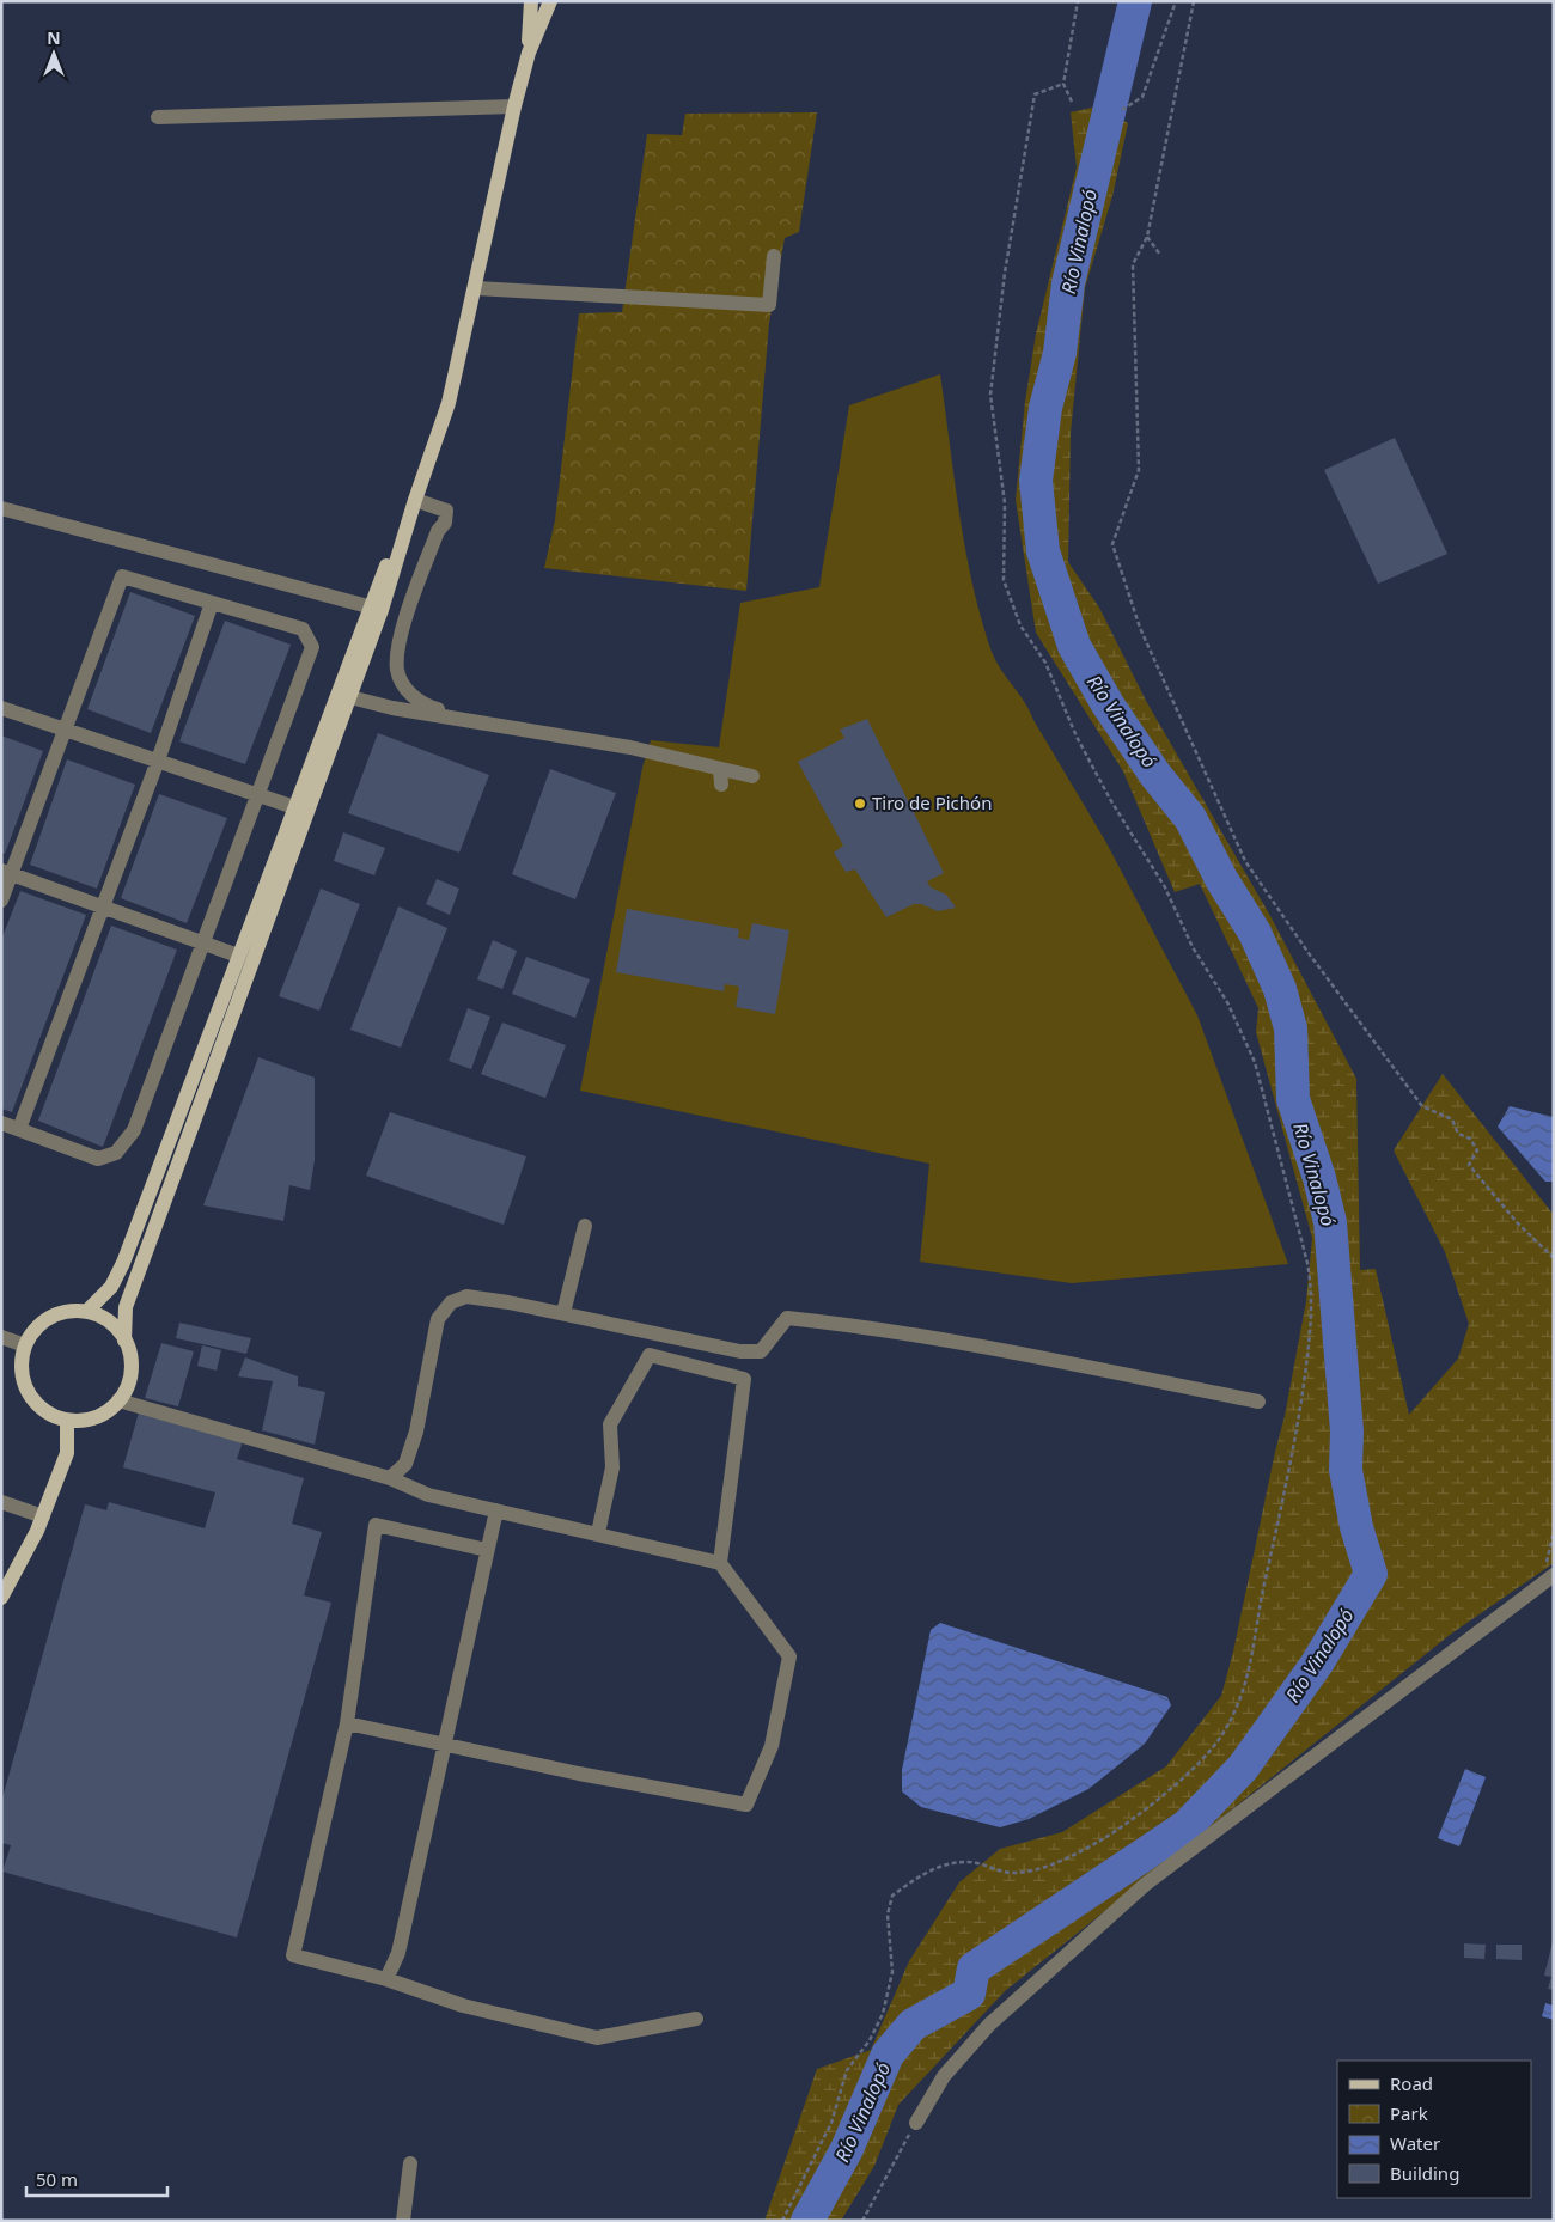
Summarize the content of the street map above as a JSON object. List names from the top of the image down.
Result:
{
  "water": ["Río Vinalopó"],
  "places": ["Tiro de Pichón"],
  "legend": [
    "Road",
    "Park",
    "Water",
    "Building"
  ],
  "scale_bar": "50 m",
  "north": "top"
}
